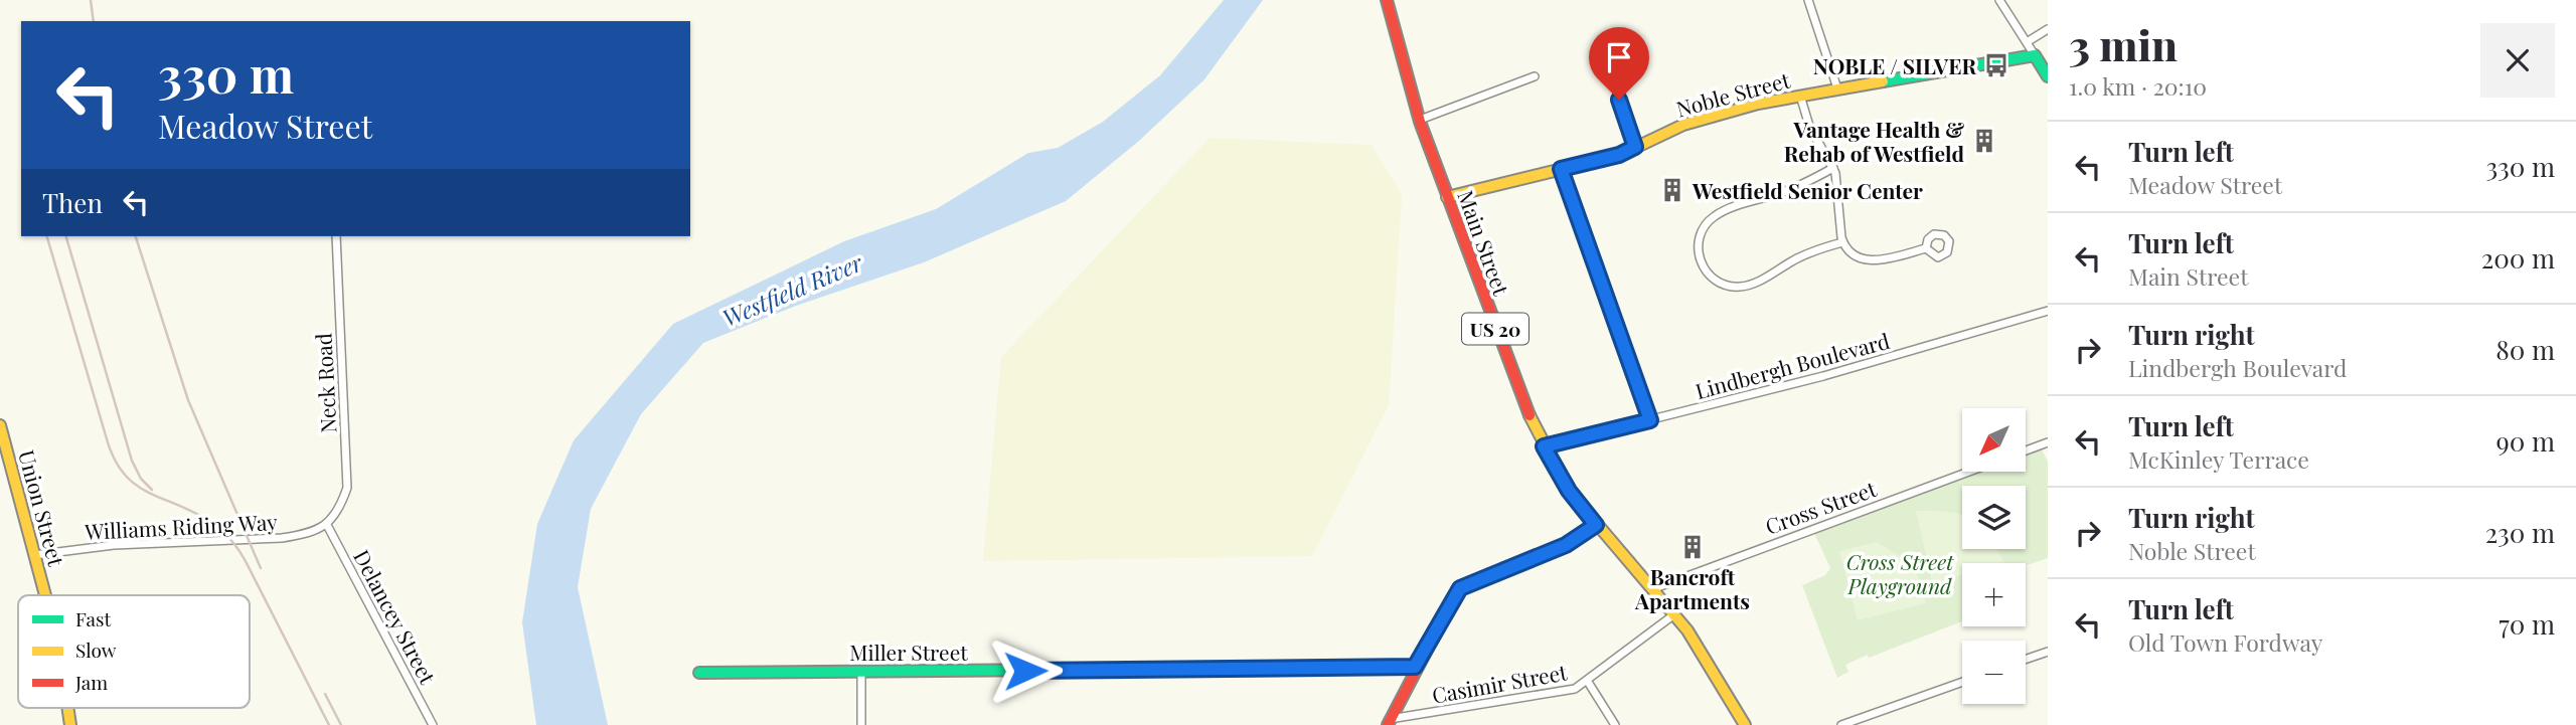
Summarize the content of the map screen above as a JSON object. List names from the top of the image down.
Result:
{
  "streets": {
    "main road": [
      "Noble Street",
      "Main Street",
      "US 20",
      "Union Street",
      "Miller Street"
    ],
    "street": [
      "Lindbergh Boulevard",
      "Neck Road",
      "Cross Street",
      "Williams Riding Way",
      "Delancey Street",
      "Casimir Street"
    ]
  },
  "crossings": [
    ["Noble Street", "Main Street"],
    ["Main Street", "Lindbergh Boulevard"],
    ["Main Street", "Cross Street"],
    ["Main Street", "Casimir Street"],
    ["Neck Road", "Williams Riding Way"],
    ["Neck Road", "Delancey Street"],
    ["Union Street", "Williams Riding Way"],
    ["Williams Riding Way", "Delancey Street"]
  ],
  "water": ["Westfield River"],
  "parks": ["Cross Street Playground"],
  "places": {
    "bus stop": ["NOBLE / SILVER"],
    "building": ["Vantage Health & Rehab of Westfield", "Westfield Senior Center", "Bancroft Apartments"]
  },
  "legend": ["Fast", "Slow", "Jam"],
  "north": "bottom left",
  "page": {
    "heading": ["3 min", "1.0 km · 20:10"],
    "turn": ["330 m", "Meadow Street"],
    "list": [
      {
        "name": "Turn left",
        "note": "Meadow Street",
        "value": "330 m"
      },
      {
        "name": "Turn left",
        "note": "Main Street",
        "value": "200 m"
      },
      {
        "name": "Turn right",
        "note": "Lindbergh Boulevard",
        "value": "80 m"
      },
      {
        "name": "Turn left",
        "note": "McKinley Terrace",
        "value": "90 m"
      },
      {
        "name": "Turn right",
        "note": "Noble Street",
        "value": "230 m"
      },
      {
        "name": "Turn left",
        "note": "Old Town Fordway",
        "value": "70 m"
      }
    ],
    "then": "Then",
    "map_buttons": ["+", "−"]
  }
}
